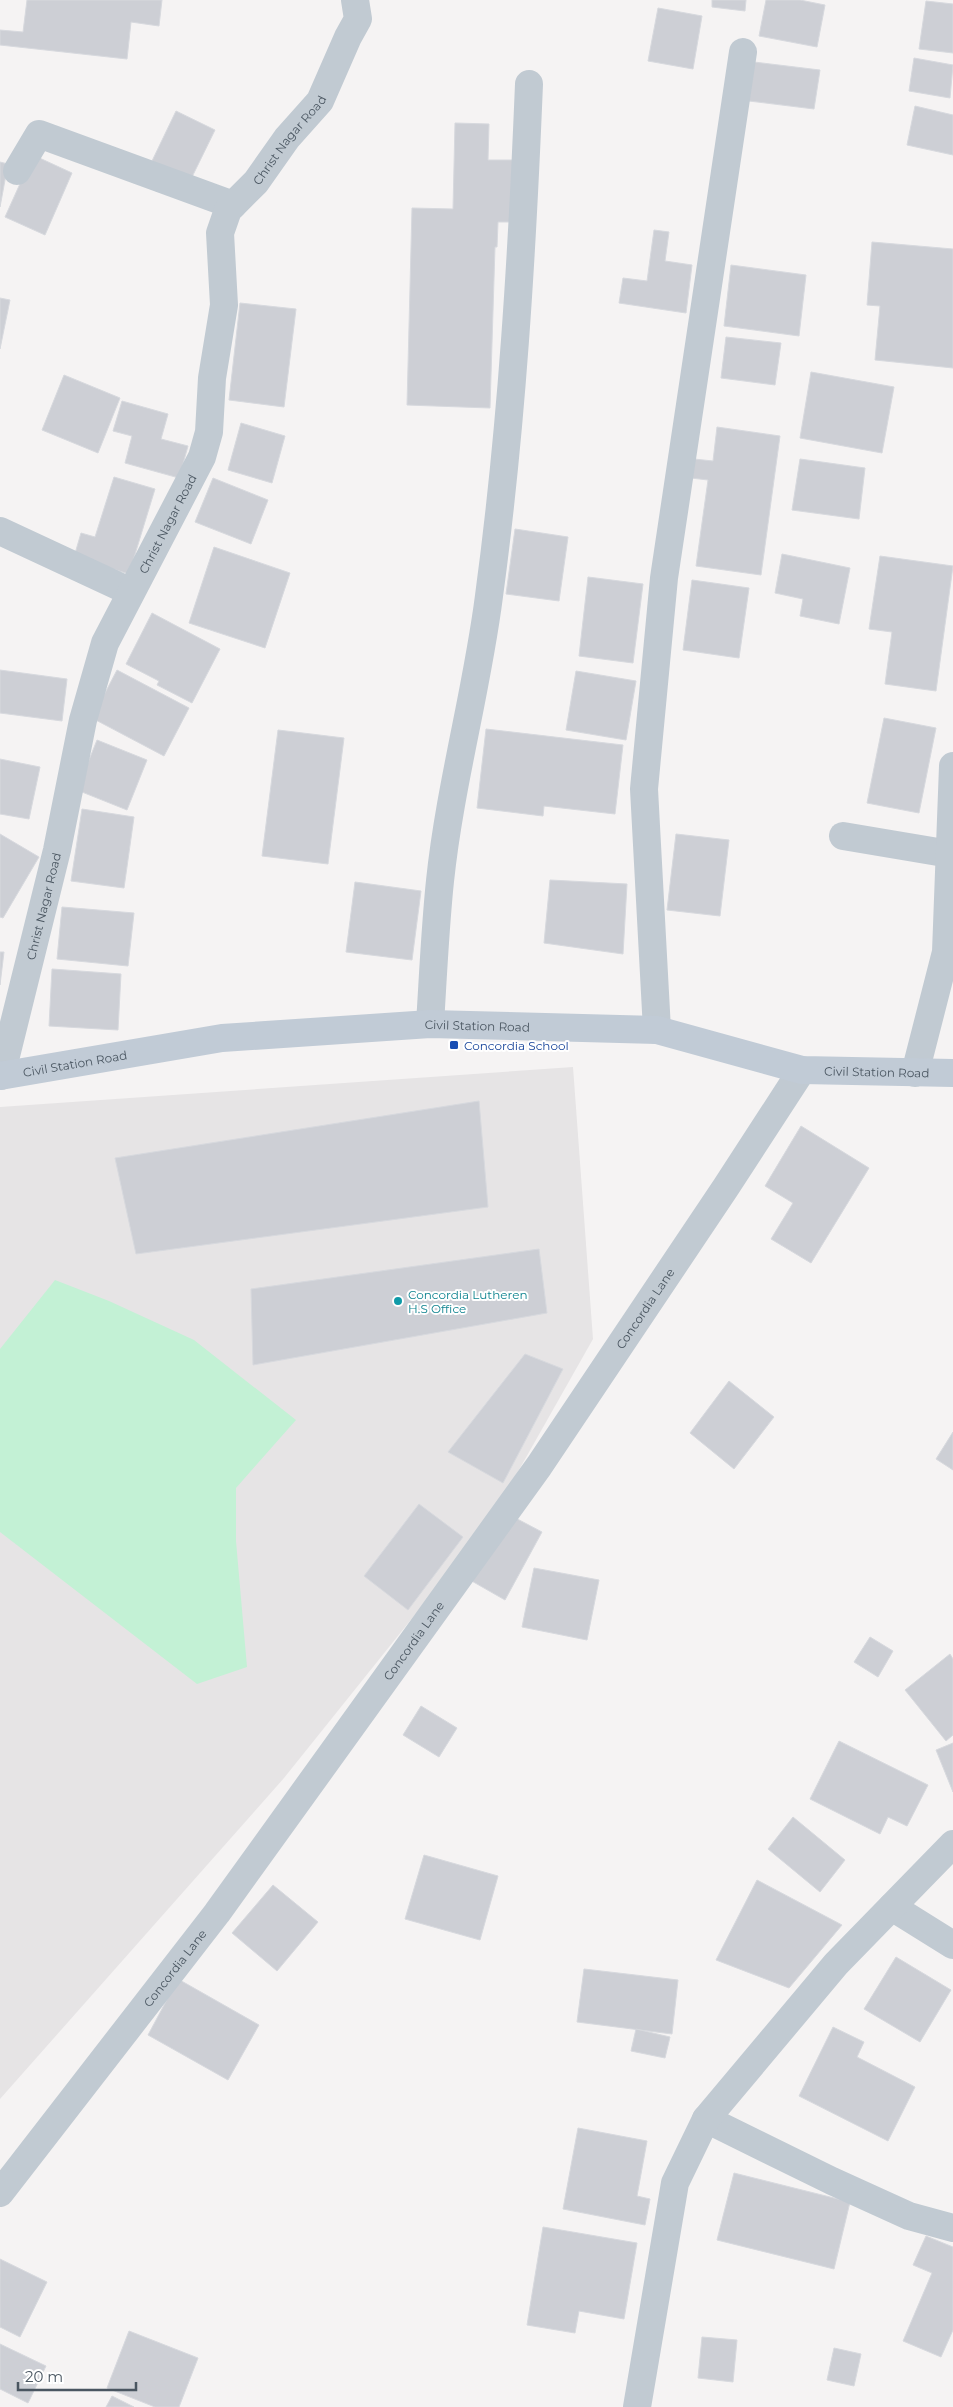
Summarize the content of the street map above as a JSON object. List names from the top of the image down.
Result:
{
  "streets": {
    "main road": ["Civil Station Road"],
    "street": ["Christ Nagar Road", "Concordia Lane"]
  },
  "crossings": [
    ["Christ Nagar Road", "Civil Station Road"],
    ["Civil Station Road", "Concordia Lane"]
  ],
  "places": {
    "transit": ["Concordia School"],
    "other": ["Concordia Lutheren H.S Office"]
  },
  "scale_bar": "20 m"
}
